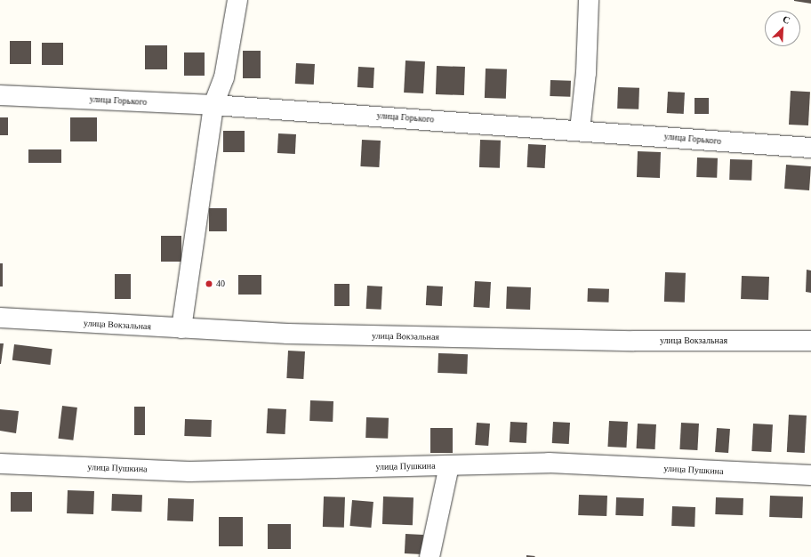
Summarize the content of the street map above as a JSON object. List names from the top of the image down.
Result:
{
  "streets": {
    "street": ["улица Горького", "улица Вокзальная", "улица Пушкина"]
  },
  "places": ["40"],
  "north": "top right"
}
